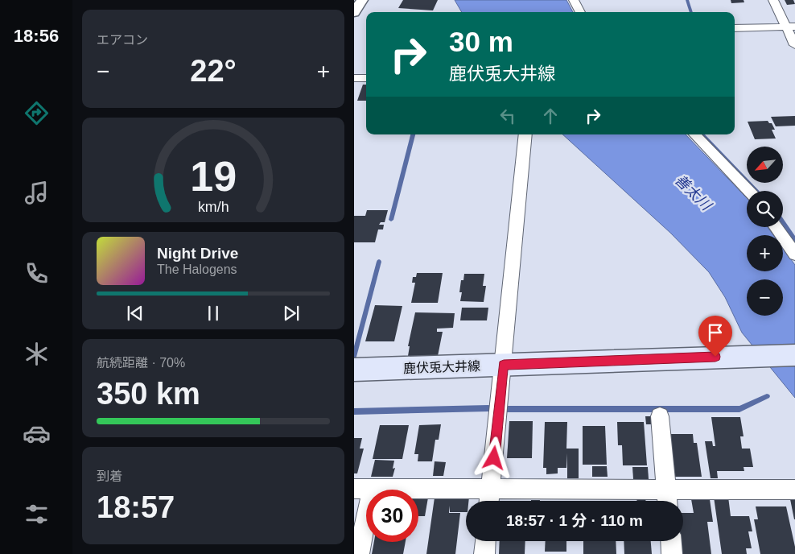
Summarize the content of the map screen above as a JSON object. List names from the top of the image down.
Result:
{
  "streets": {
    "main road": ["鹿伏兎大井線"]
  },
  "water": ["善太川"],
  "north": "bottom left",
  "page": {
    "tabs": "18:56",
    "tile": [
      "エアコン",
      ["航続距離 · 70%", "350 km"],
      ["到着", "18:57"]
    ],
    "turn": ["30 m", "鹿伏兎大井線"],
    "heat": ["−", "22°", "+"],
    "map_buttons": ["+", "−"],
    "song": ["Night Drive", "The Halogens"],
    "limit": "30",
    "trip": "18:57 · 1 分 · 110 m",
    "gauge": ["19", "km/h"]
  }
}
